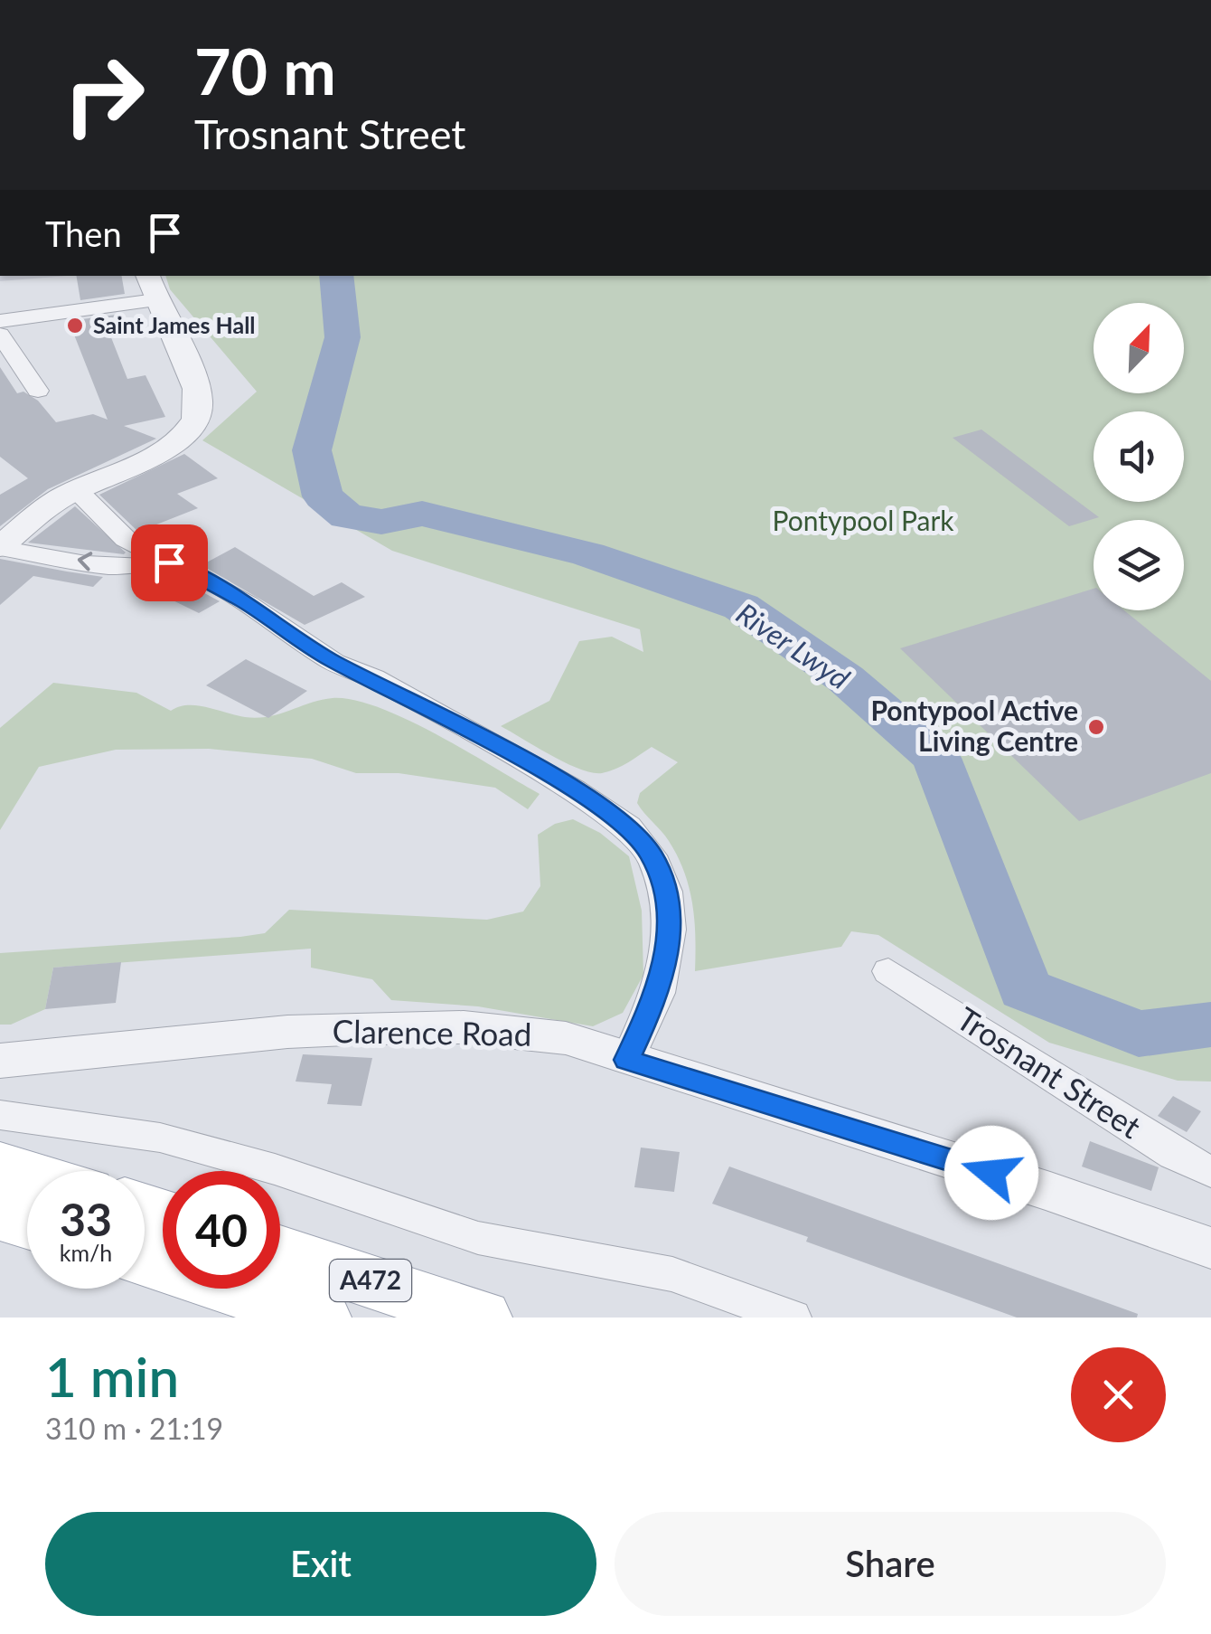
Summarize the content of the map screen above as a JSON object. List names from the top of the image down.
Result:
{
  "streets": {
    "main road": ["A472"],
    "street": ["Clarence Road", "Trosnant Street"]
  },
  "water": ["River Lwyd"],
  "parks": ["Pontypool Park"],
  "places": ["Saint James Hall", "Pontypool Active Living Centre"],
  "north": "top right",
  "page": {
    "turn": ["70 m", "Trosnant Street"],
    "then": "Then",
    "speed": "33 km/h",
    "limit": "40",
    "heading": ["1 min", "310 m · 21:19"],
    "buttons": ["Exit", "Share"]
  }
}
